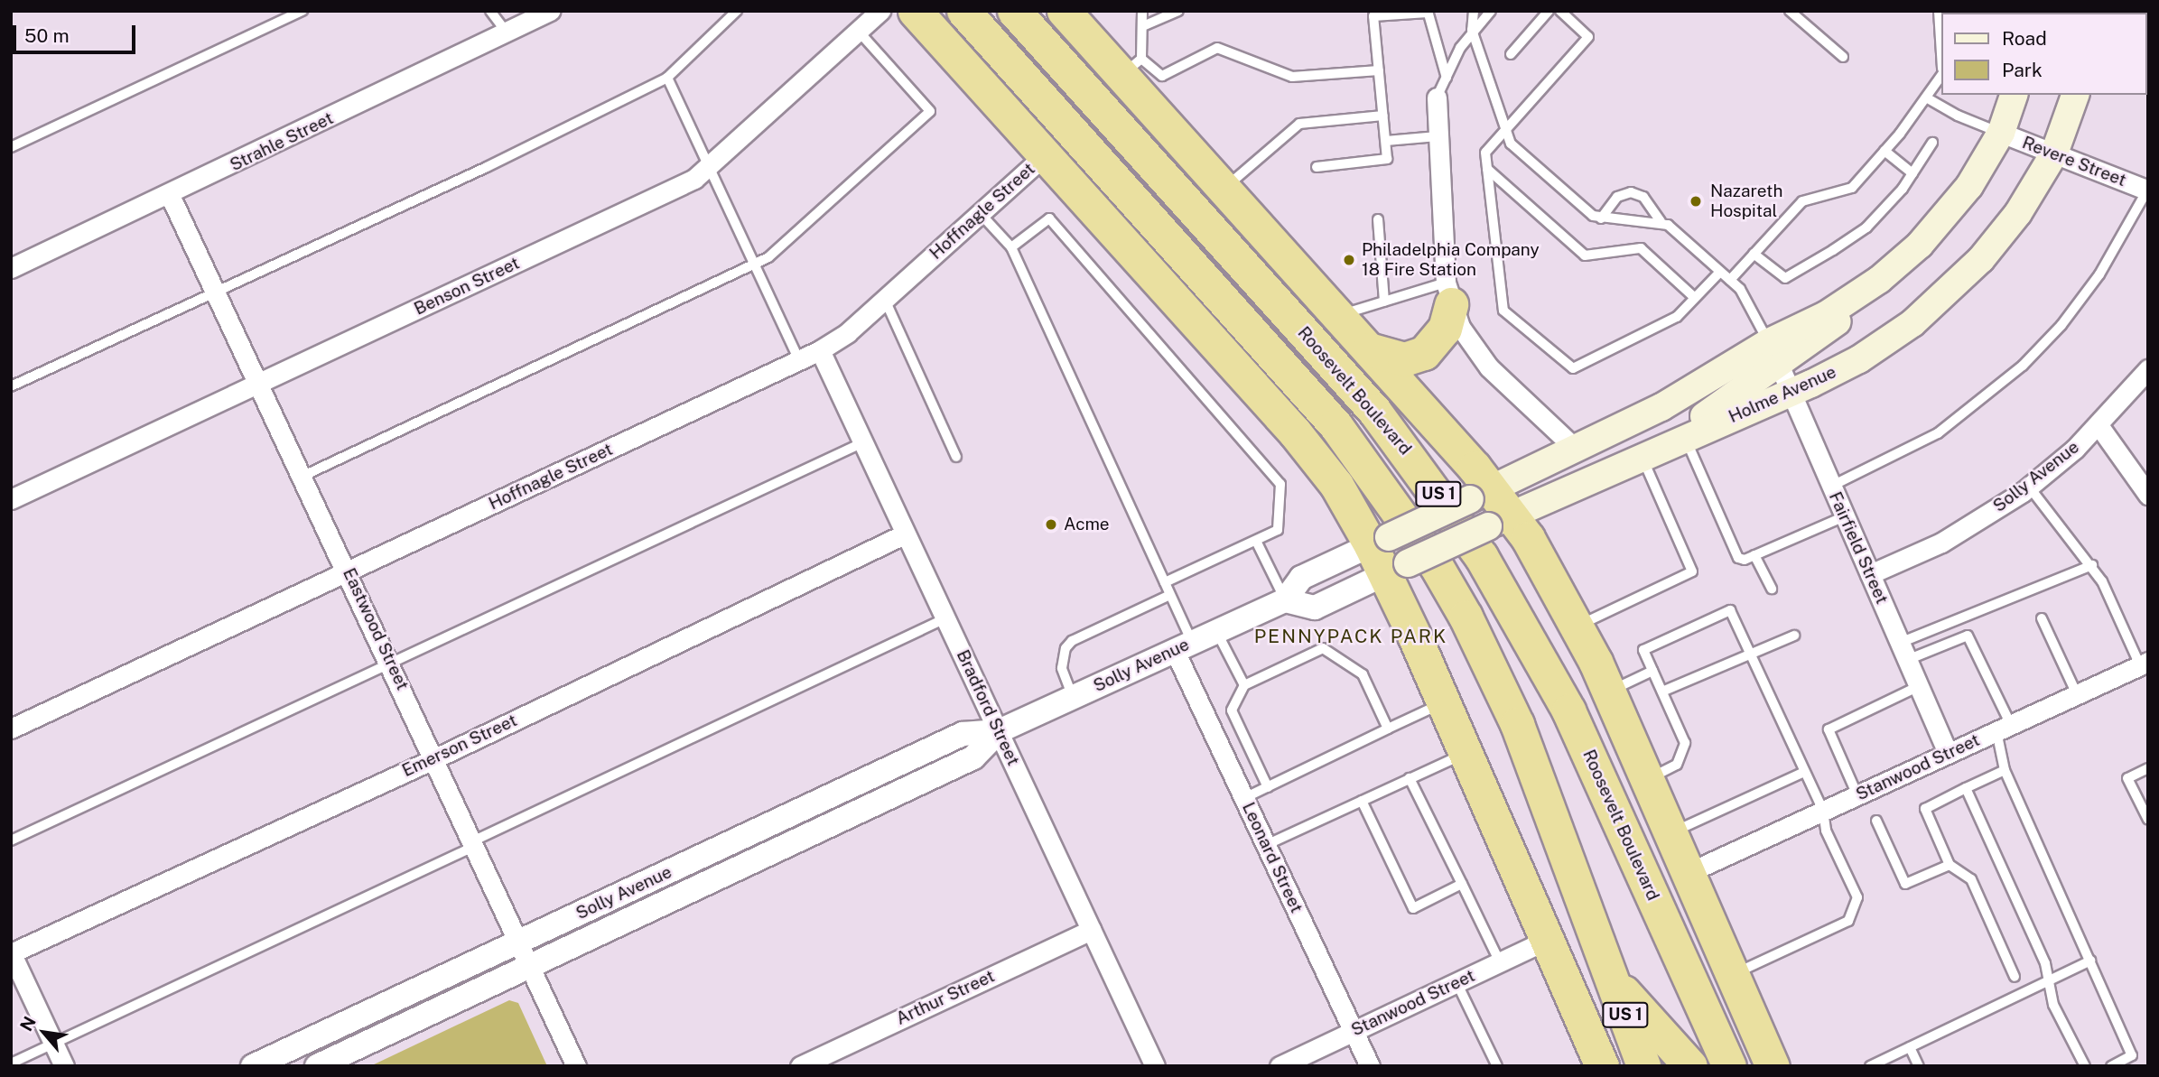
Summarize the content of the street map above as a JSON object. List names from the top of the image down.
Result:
{
  "streets": {
    "highway": ["Roosevelt Boulevard", "US 1"],
    "main road": ["Holme Avenue"],
    "street": [
      "Strahle Street",
      "Revere Street",
      "Hoffnagle Street",
      "Benson Street",
      "Solly Avenue",
      "Fairfield Street",
      "Eastwood Street",
      "Bradford Street",
      "Emerson Street",
      "Stanwood Street",
      "Leonard Street",
      "Arthur Street"
    ]
  },
  "crossings": [
    ["Strahle Street", "Eastwood Street"],
    ["Revere Street", "Holme Avenue"],
    ["Hoffnagle Street", "US 1"],
    ["Hoffnagle Street", "Eastwood Street"],
    ["Hoffnagle Street", "Bradford Street"],
    ["Benson Street", "Eastwood Street"],
    ["Holme Avenue", "Solly Avenue"],
    ["Holme Avenue", "US 1"],
    ["Holme Avenue", "Fairfield Street"],
    ["Solly Avenue", "US 1"],
    ["Solly Avenue", "Fairfield Street"],
    ["Solly Avenue", "Eastwood Street"],
    ["Solly Avenue", "Bradford Street"],
    ["Solly Avenue", "Leonard Street"],
    ["US 1", "Stanwood Street"],
    ["Fairfield Street", "Stanwood Street"],
    ["Eastwood Street", "Emerson Street"],
    ["Bradford Street", "Emerson Street"],
    ["Bradford Street", "Arthur Street"],
    ["Stanwood Street", "Leonard Street"]
  ],
  "districts": ["PENNYPACK PARK"],
  "places": ["Nazareth Hospital", "Philadelphia Company 18 Fire Station", "Acme"],
  "legend": ["Road", "Park"],
  "scale_bar": "50 m",
  "north": "top left"
}
